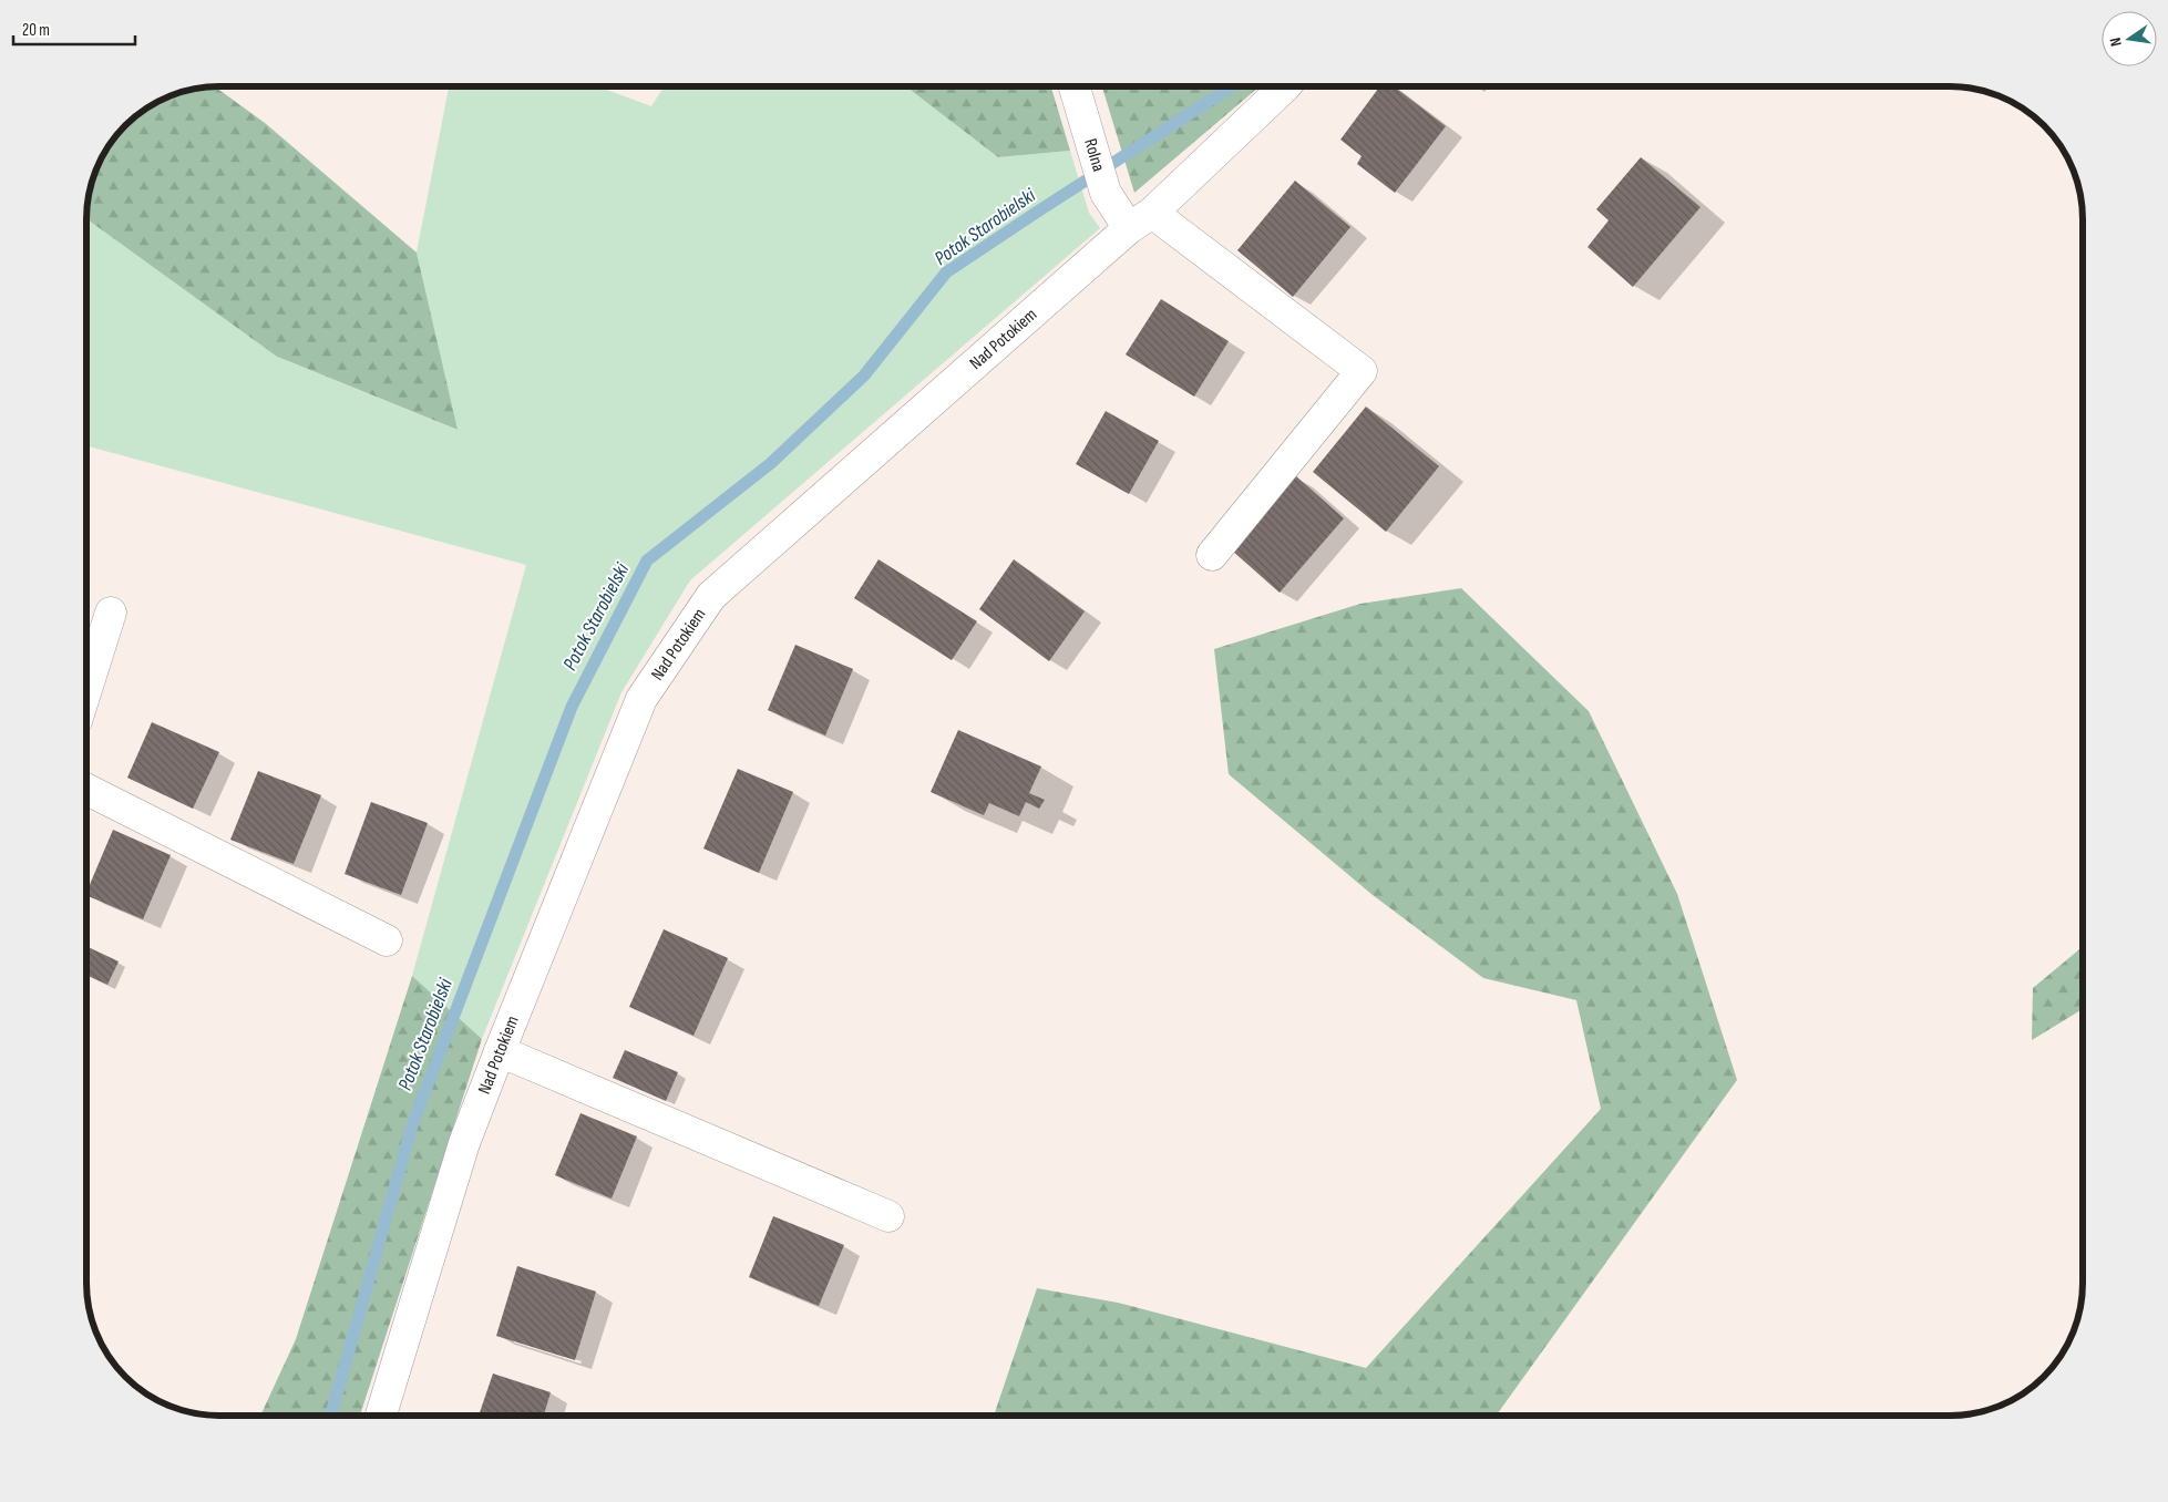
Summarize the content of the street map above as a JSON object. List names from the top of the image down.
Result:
{
  "streets": {
    "street": ["Rolna", "Nad Potokiem"]
  },
  "crossings": [
    ["Rolna", "Nad Potokiem"]
  ],
  "water": ["Potok Starobielski"],
  "scale_bar": "20 m",
  "north": "left"
}
